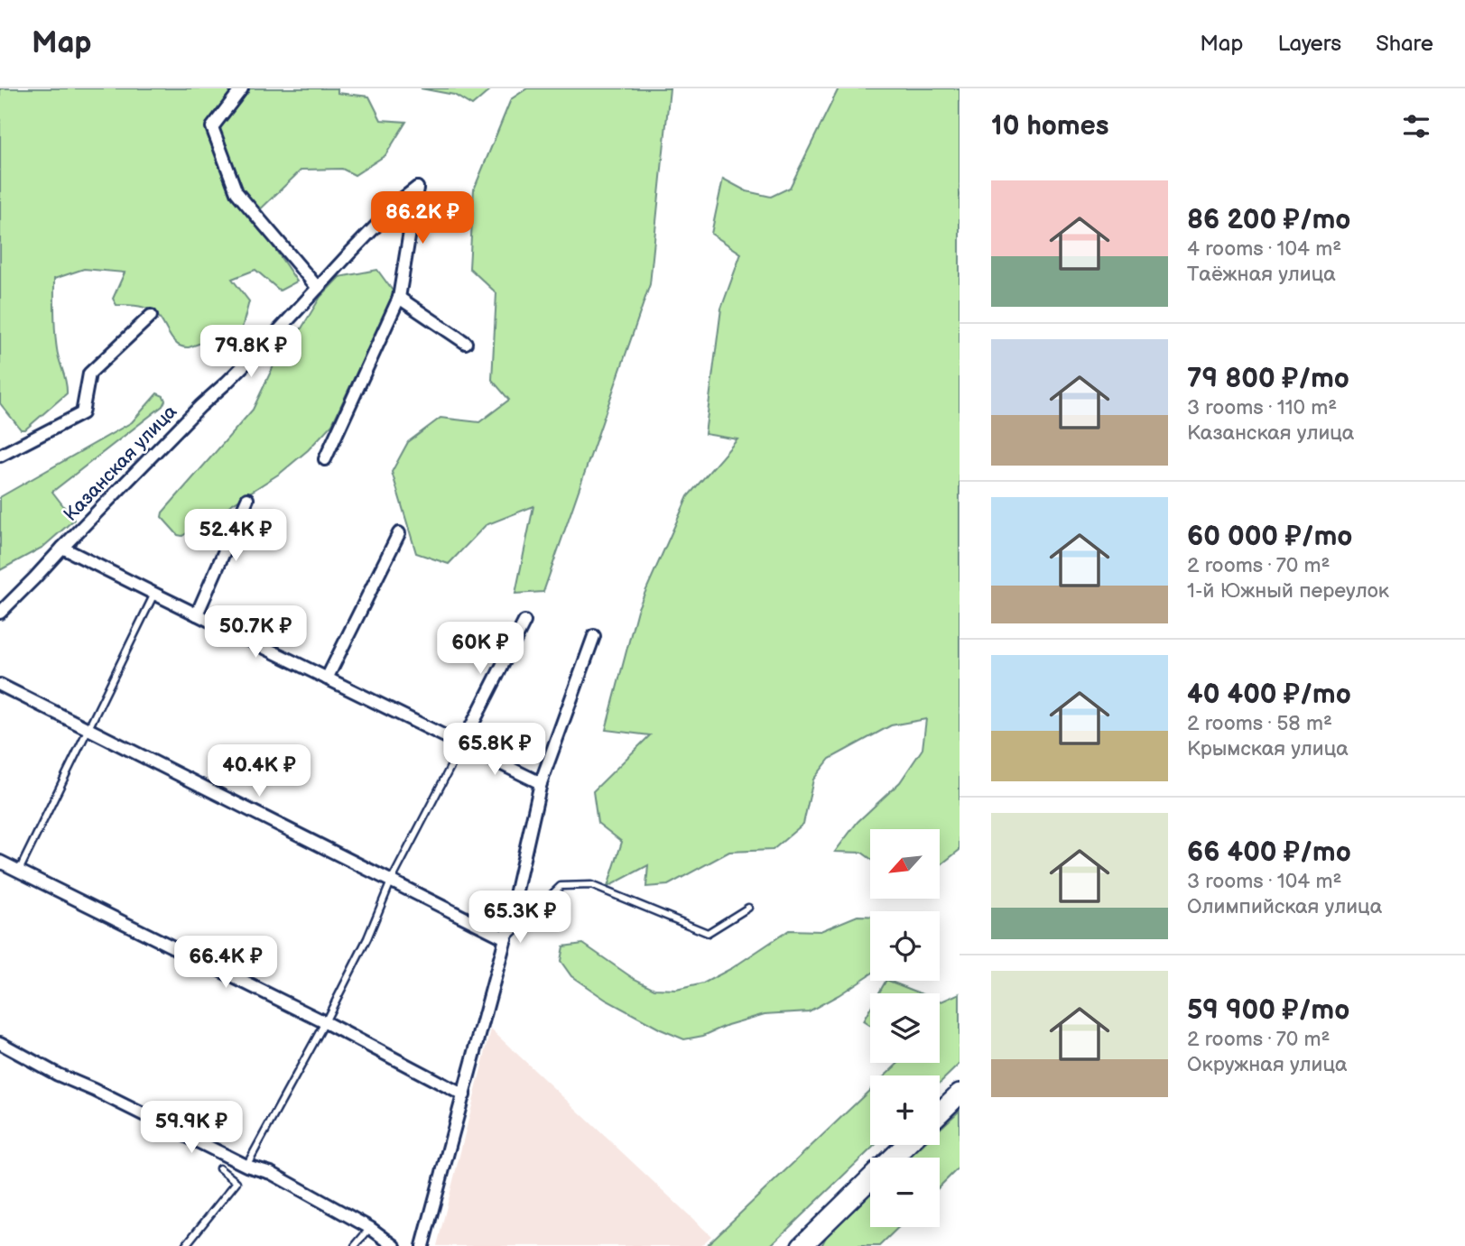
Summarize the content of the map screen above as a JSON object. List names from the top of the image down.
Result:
{
  "streets": {
    "street": ["Казанская улица"]
  },
  "north": "bottom left",
  "page": {
    "header": "Map",
    "nav": ["Map", "Layers", "Share"],
    "heading": "10 homes",
    "list": [
      {
        "name": "86 200 ₽/mo",
        "note": "4 rooms · 104 m² · Таёжная улица"
      },
      {
        "name": "79 800 ₽/mo",
        "note": "3 rooms · 110 m² · Казанская улица"
      },
      {
        "name": "60 000 ₽/mo",
        "note": "2 rooms · 70 m² · 1-й Южный переулок"
      },
      {
        "name": "40 400 ₽/mo",
        "note": "2 rooms · 58 m² · Крымская улица"
      },
      {
        "name": "66 400 ₽/mo",
        "note": "3 rooms · 104 m² · Олимпийская улица"
      },
      {
        "name": "59 900 ₽/mo",
        "note": "2 rooms · 70 m² · Окружная улица"
      }
    ],
    "price": [
      "86.2K ₽",
      "79.8K ₽",
      "52.4K ₽",
      "50.7K ₽",
      "60K ₽",
      "65.8K ₽",
      "40.4K ₽",
      "65.3K ₽",
      "66.4K ₽",
      "59.9K ₽"
    ],
    "map_buttons": ["+", "−"]
  }
}
